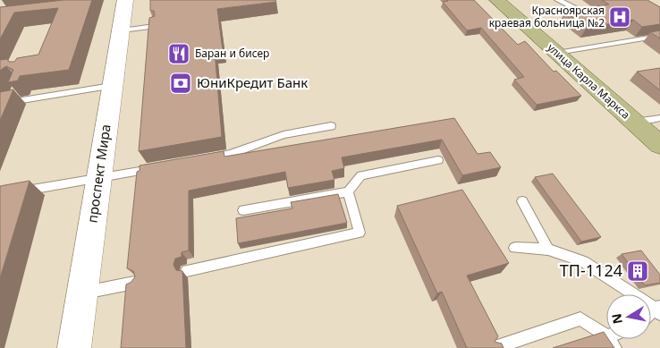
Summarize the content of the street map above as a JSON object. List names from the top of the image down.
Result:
{
  "streets": {
    "main road": ["улица Карла Маркса", "проспект Мира"]
  },
  "places": {
    "hospital": ["Красноярская краевая больница №2"],
    "restaurant": ["Баран и бисер"],
    "bank": ["ЮниКредит Банк"],
    "building": ["ТП-1124"]
  },
  "north": "left"
}
